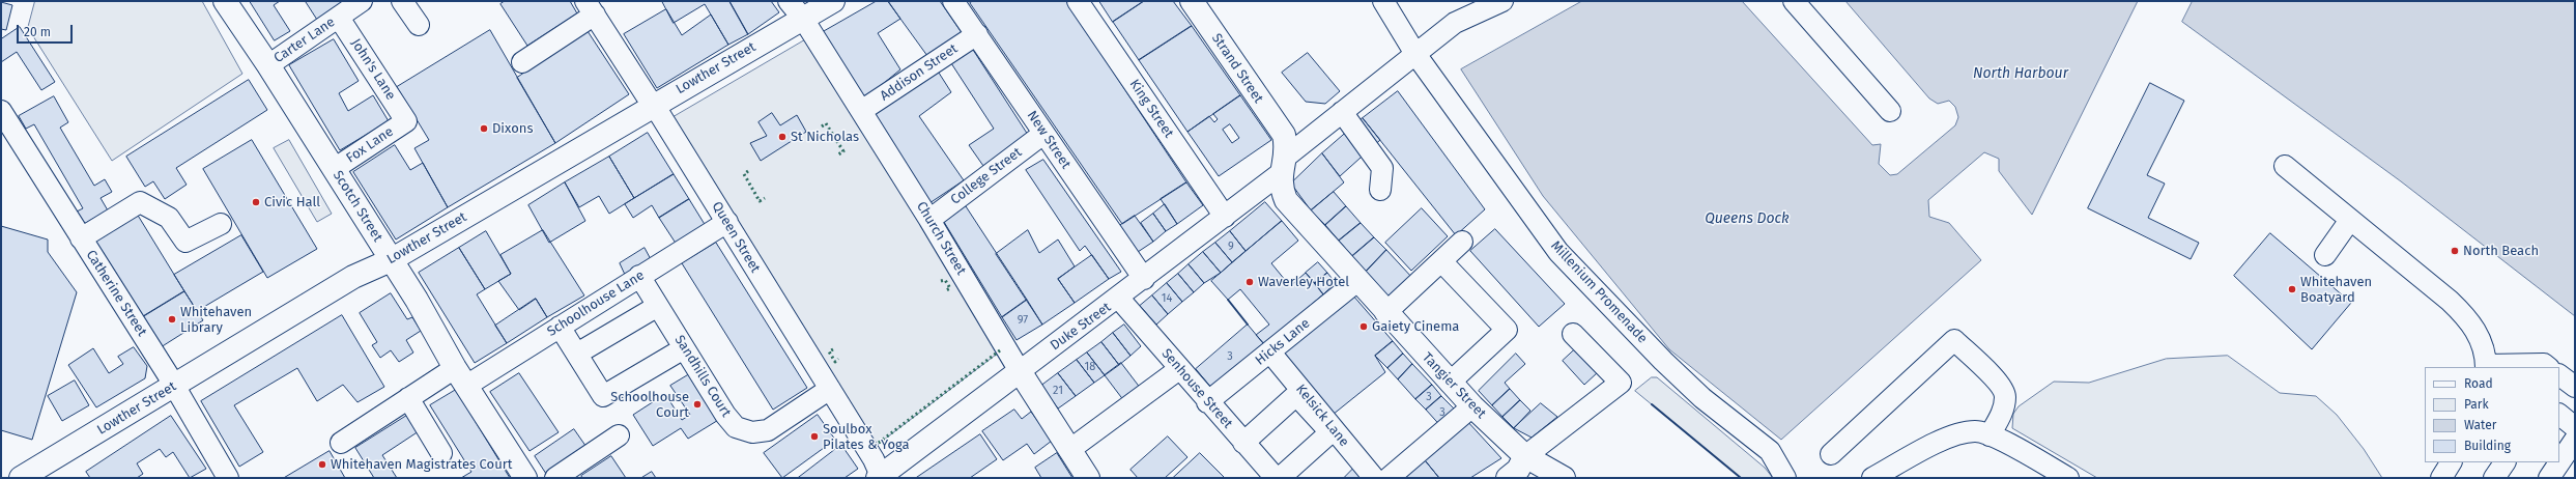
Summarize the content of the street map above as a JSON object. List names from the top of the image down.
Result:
{
  "streets": {
    "main road": [
      "Lowther Street",
      "Strand Street",
      "Scotch Street",
      "Church Street",
      "Duke Street",
      "Tangier Street"
    ],
    "street": [
      "Carter Lane",
      "John's Lane",
      "Addison Street",
      "King Street",
      "New Street",
      "Fox Lane",
      "College Street",
      "Queen Street",
      "Millenium Promenade",
      "Catherine Street",
      "Schoolhouse Lane",
      "Hicks Lane",
      "Sandhills Court",
      "Senhouse Street",
      "Kelsick Lane"
    ]
  },
  "crossings": [
    ["Carter Lane", "John's Lane"],
    ["Carter Lane", "Scotch Street"],
    ["Lowther Street", "Scotch Street"],
    ["Lowther Street", "Queen Street"],
    ["Lowther Street", "Church Street"],
    ["Lowther Street", "Catherine Street"],
    ["Strand Street", "Tangier Street"],
    ["John's Lane", "Fox Lane"],
    ["Addison Street", "New Street"],
    ["Addison Street", "Church Street"],
    ["King Street", "Duke Street"],
    ["New Street", "College Street"],
    ["New Street", "Duke Street"],
    ["Fox Lane", "Scotch Street"],
    ["College Street", "Church Street"],
    ["Scotch Street", "Schoolhouse Lane"],
    ["Queen Street", "Schoolhouse Lane"],
    ["Queen Street", "Duke Street"],
    ["Queen Street", "Sandhills Court"],
    ["Church Street", "Duke Street"],
    ["Millenium Promenade", "Duke Street"],
    ["Schoolhouse Lane", "Sandhills Court"],
    ["Duke Street", "Tangier Street"],
    ["Duke Street", "Senhouse Street"],
    ["Hicks Lane", "Tangier Street"],
    ["Hicks Lane", "Senhouse Street"],
    ["Hicks Lane", "Kelsick Lane"]
  ],
  "water": ["North Harbour", "Queens Dock"],
  "places": [
    "Dixons",
    "St Nicholas",
    "Civic Hall",
    "North Beach",
    "Waverley Hotel",
    "Whitehaven Boatyard",
    "Whitehaven Library",
    "Gaiety Cinema",
    "Schoolhouse Court",
    "Soulbox Pilates & Yoga",
    "Whitehaven Magistrates Court"
  ],
  "house_numbers": [
    "9",
    "14",
    "97",
    "3",
    "18",
    "21",
    "3",
    "3"
  ],
  "legend": [
    "Road",
    "Park",
    "Water",
    "Building"
  ],
  "scale_bar": "20 m"
}
